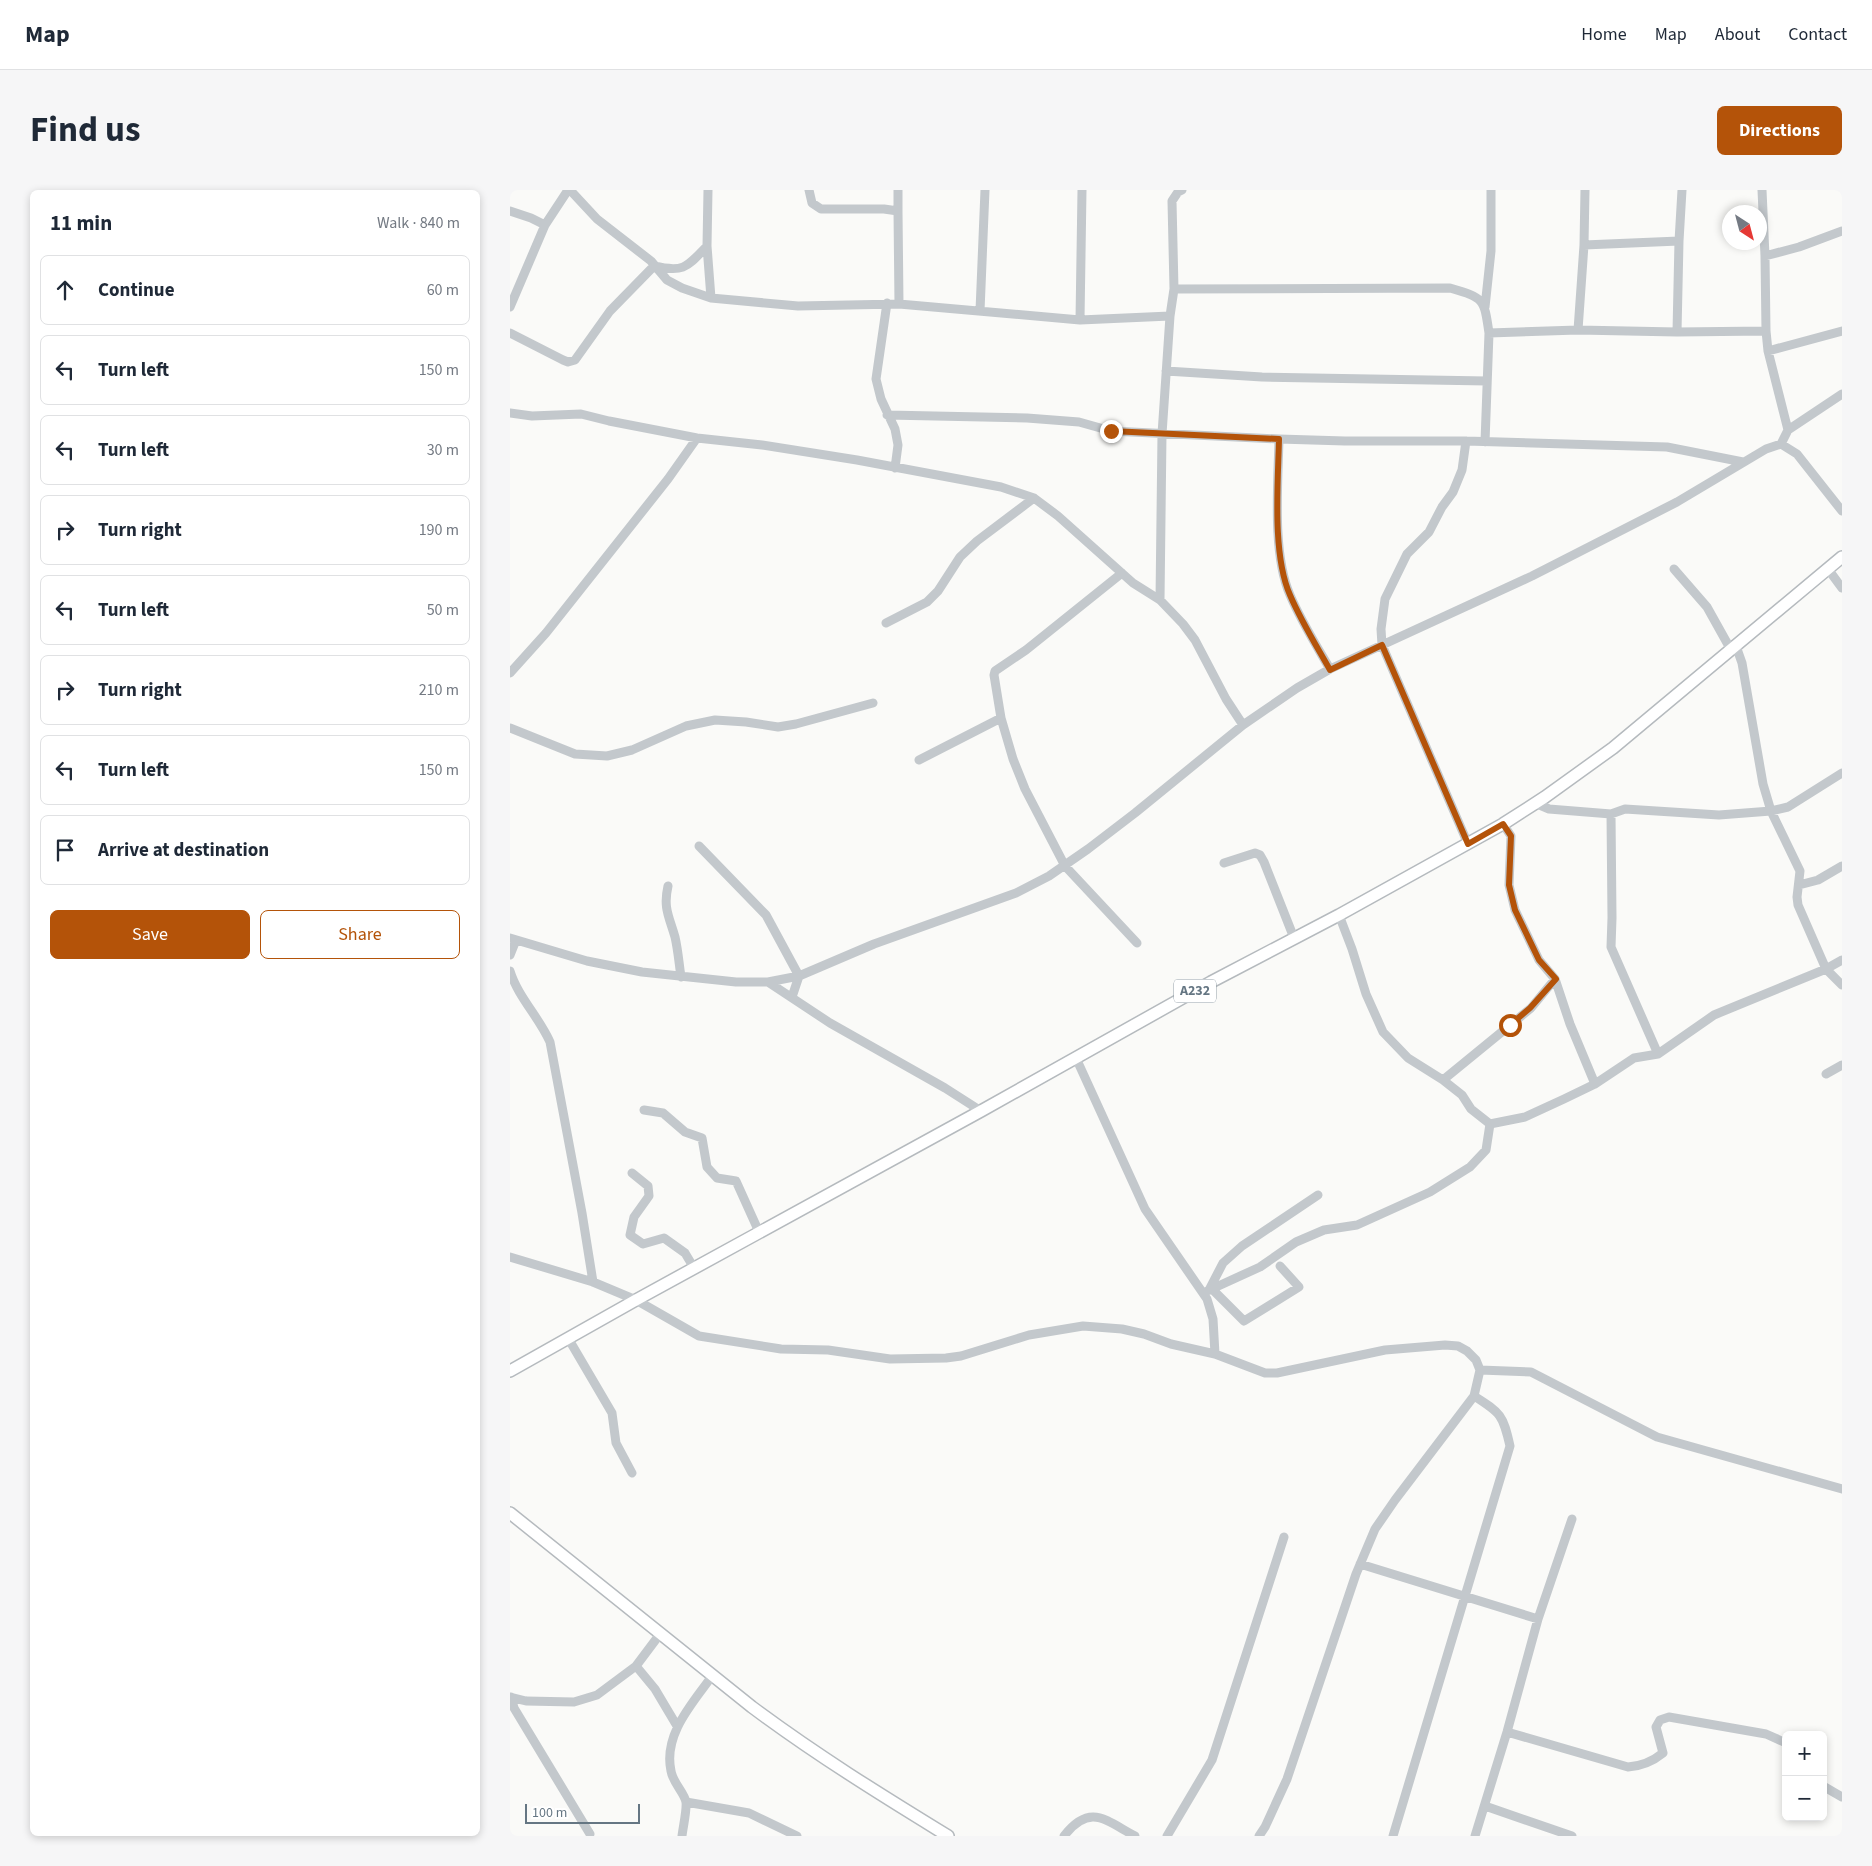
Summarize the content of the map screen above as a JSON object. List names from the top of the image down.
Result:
{
  "streets": {
    "main road": ["A232"]
  },
  "scale_bar": "100 m",
  "north": "bottom right",
  "page": {
    "header": "Map",
    "nav": [
      "Home",
      "Map",
      "About",
      "Contact"
    ],
    "title": "Find us",
    "buttons": [
      "Directions",
      ["Save", "Share"]
    ],
    "heading": ["11 min", "Walk · 840 m"],
    "list": [
      ["Continue", "60 m"],
      ["Turn left", "150 m"],
      ["Turn left", "30 m"],
      ["Turn right", "190 m"],
      ["Turn left", "50 m"],
      ["Turn right", "210 m"],
      ["Turn left", "150 m"],
      "Arrive at destination"
    ],
    "map_buttons": ["+", "−"],
    "scale": "100 m"
  }
}
